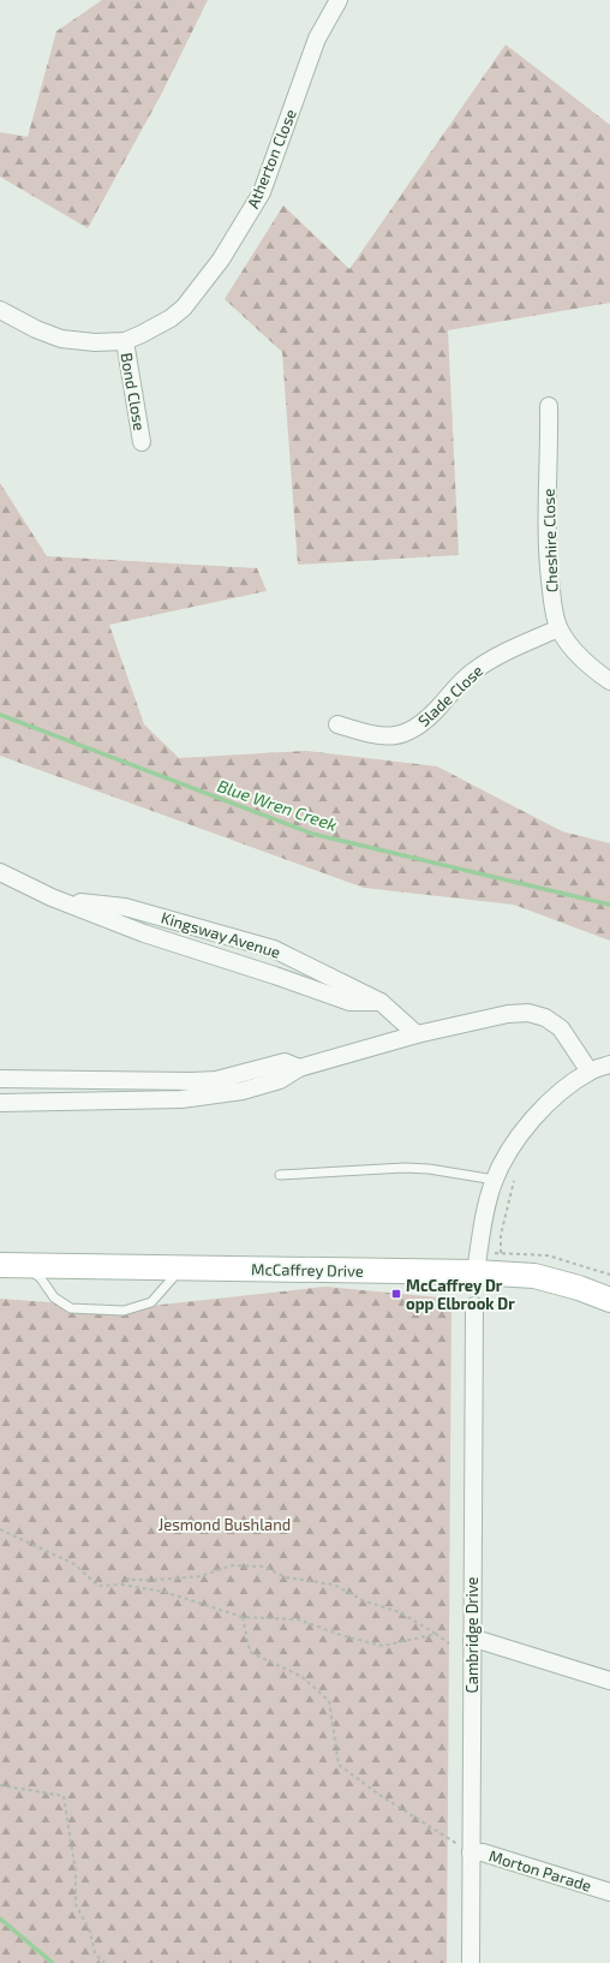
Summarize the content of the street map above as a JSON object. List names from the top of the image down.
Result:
{
  "streets": {
    "main road": ["McCaffrey Drive"],
    "street": [
      "Atherton Close",
      "Bond Close",
      "Cheshire Close",
      "Slade Close",
      "Kingsway Avenue",
      "Cambridge Drive",
      "Morton Parade"
    ]
  },
  "crossings": [
    ["Atherton Close", "Bond Close"],
    ["Cheshire Close", "Slade Close"],
    ["Cambridge Drive", "Morton Parade"]
  ],
  "water": ["Blue Wren Creek"],
  "parks": ["Jesmond Bushland"],
  "places": {
    "transit": ["McCaffrey Dr opp Elbrook Dr"]
  }
}
